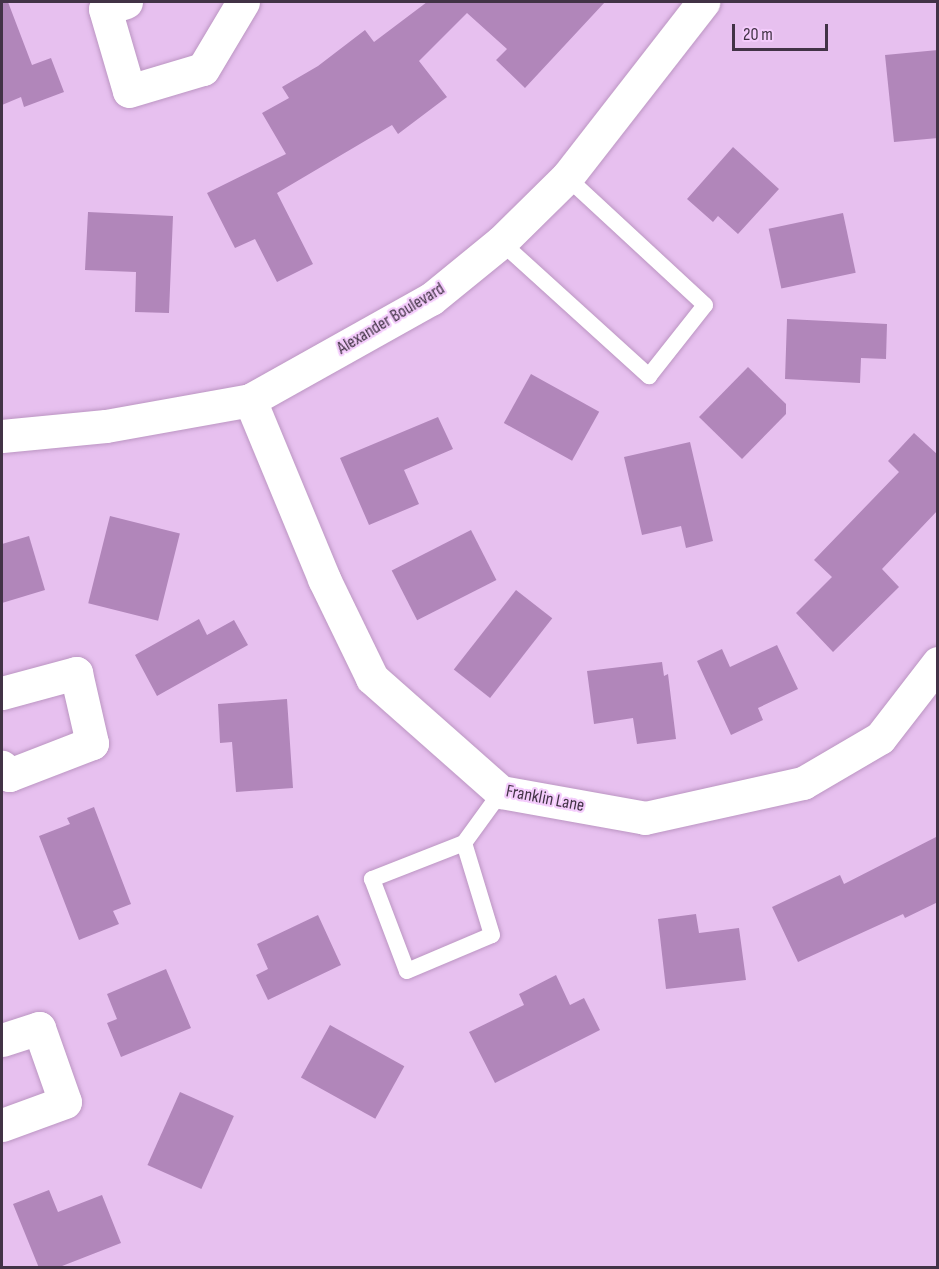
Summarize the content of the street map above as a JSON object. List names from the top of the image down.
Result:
{
  "streets": {
    "street": ["Alexander Boulevard", "Franklin Lane"]
  },
  "crossings": [
    ["Alexander Boulevard", "Franklin Lane"]
  ],
  "scale_bar": "20 m"
}
